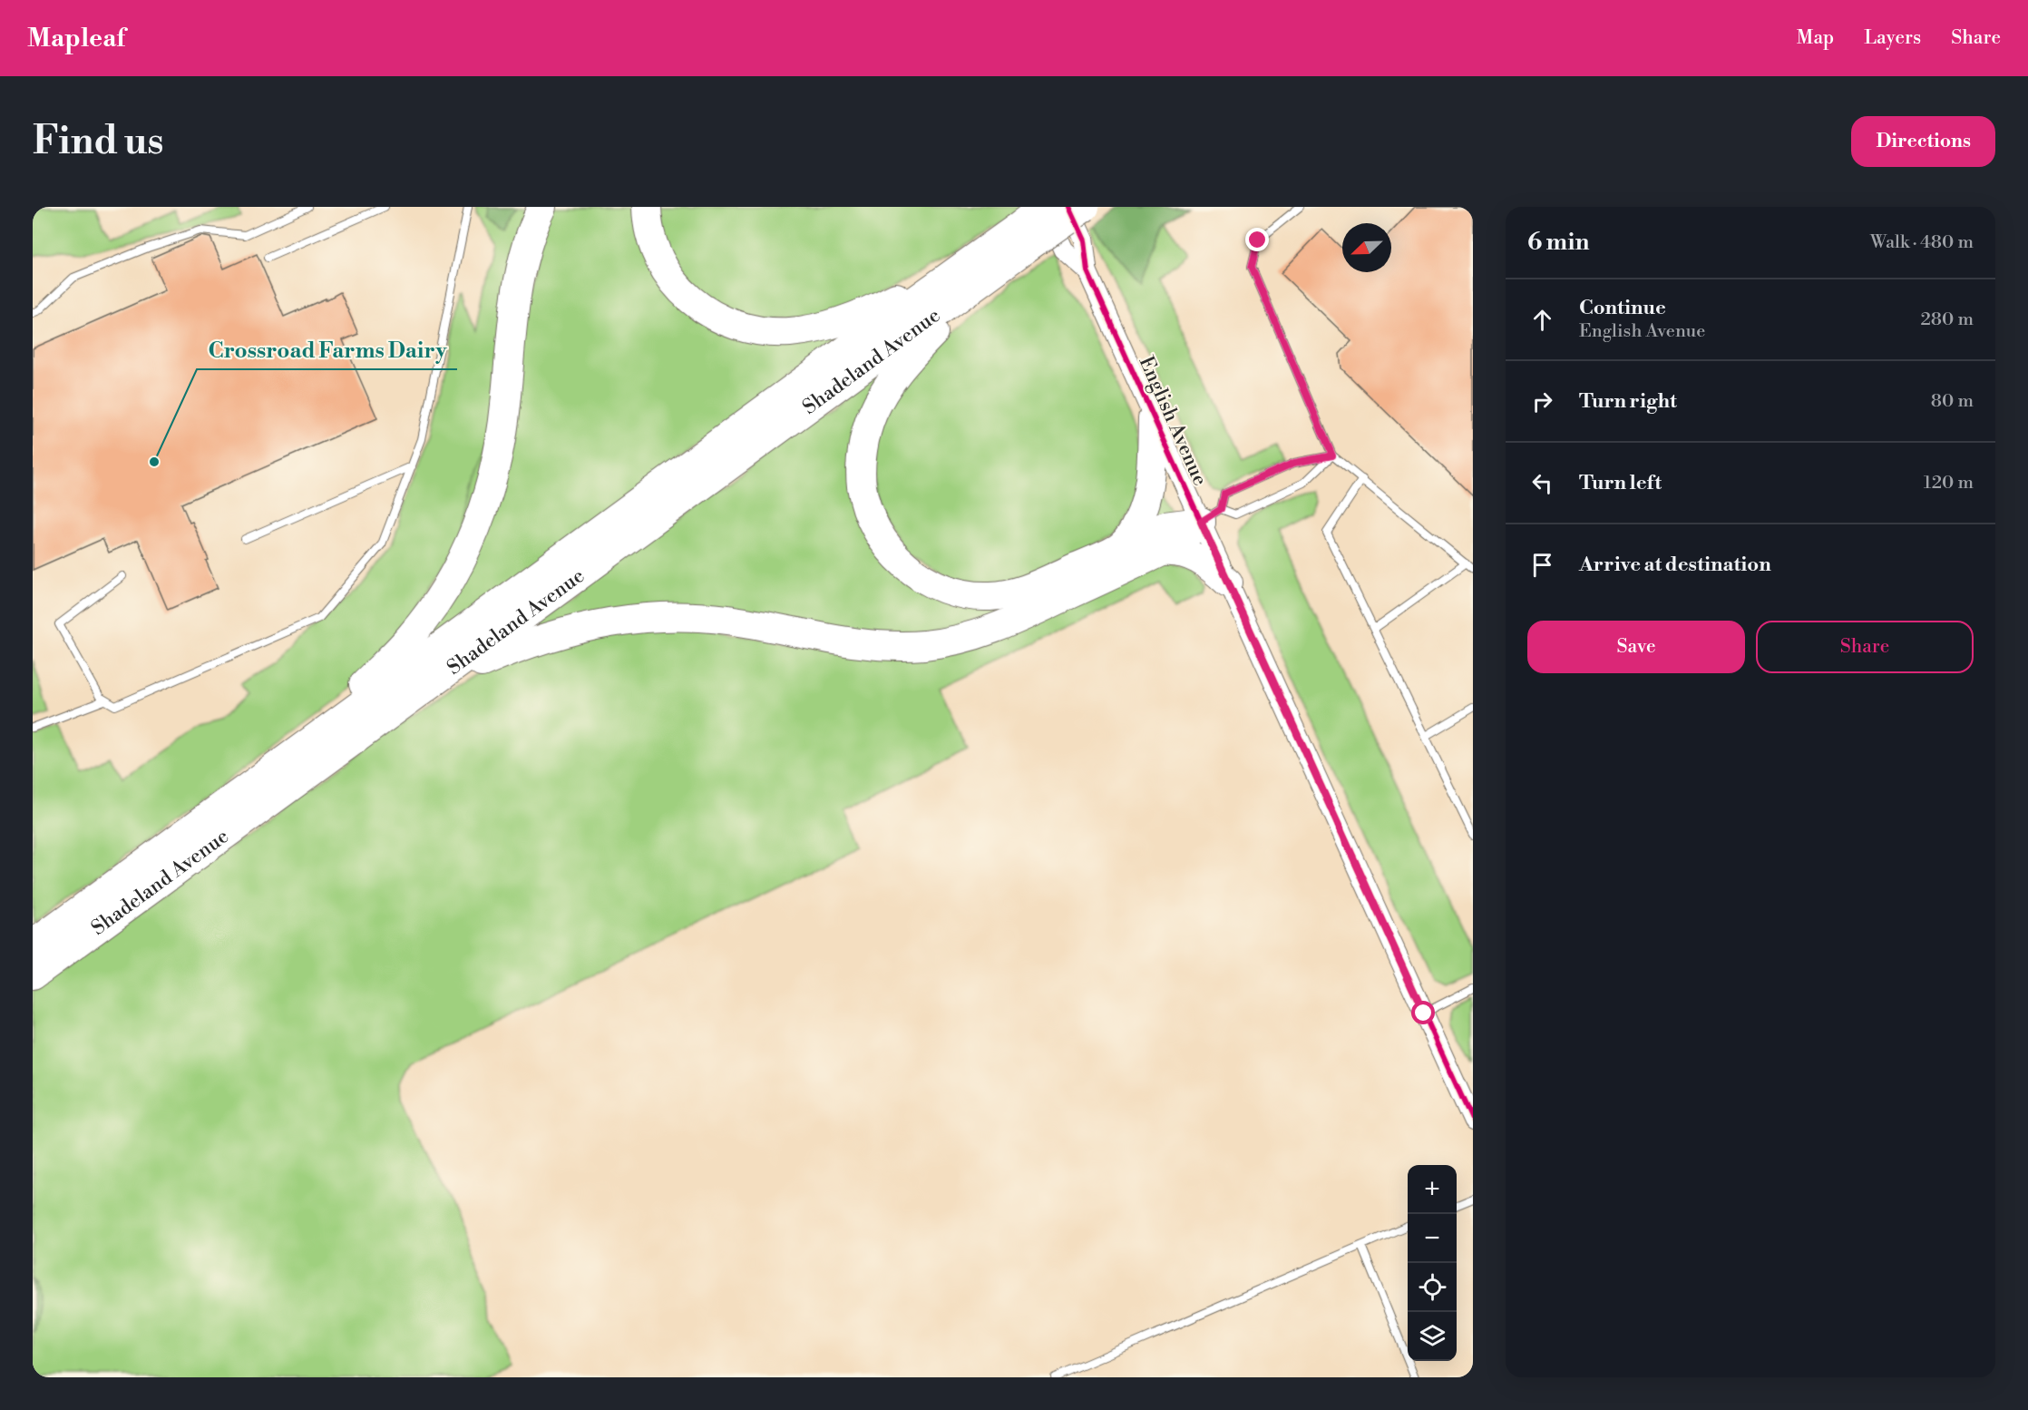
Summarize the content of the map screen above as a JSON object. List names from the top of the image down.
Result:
{
  "streets": {
    "highway": ["Shadeland Avenue"],
    "street": ["English Avenue"]
  },
  "places": ["Crossroad Farms Dairy"],
  "north": "bottom left",
  "page": {
    "header": "Mapleaf",
    "nav": ["Map", "Layers", "Share"],
    "buttons": [
      "Directions",
      ["Save", "Share"]
    ],
    "title": "Find us",
    "heading": ["6 min", "Walk · 480 m"],
    "list": [
      ["Continue", "English Avenue", "280 m"],
      ["Turn right", "80 m"],
      ["Turn left", "120 m"],
      "Arrive at destination"
    ],
    "map_buttons": ["+", "−"]
  }
}
